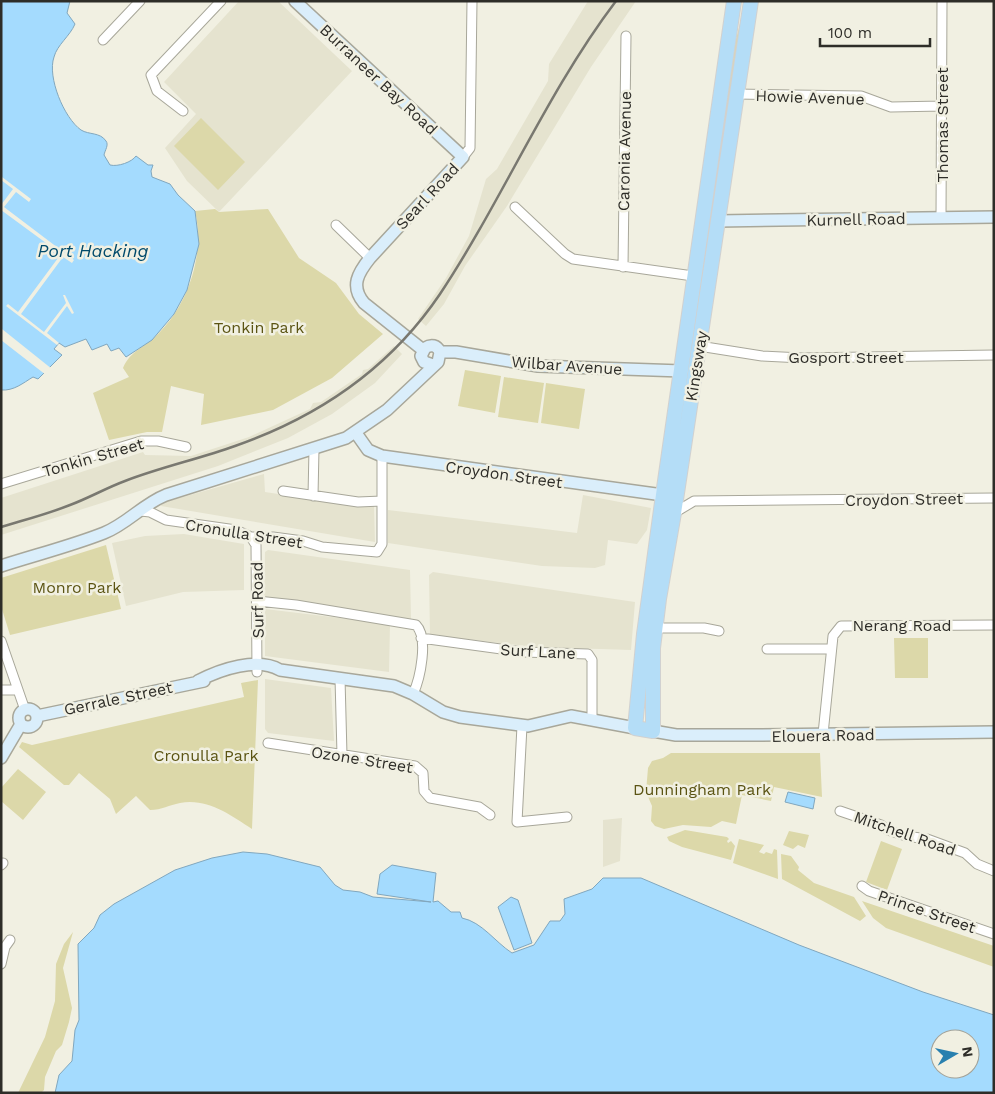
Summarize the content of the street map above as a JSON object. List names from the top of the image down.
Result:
{
  "streets": {
    "main road": ["Kingsway", "Gerrale Street"],
    "street": [
      "Burraneer Bay Road",
      "Howie Avenue",
      "Thomas Street",
      "Caronia Avenue",
      "Searl Road",
      "Kurnell Road",
      "Gosport Street",
      "Wilbar Avenue",
      "Tonkin Street",
      "Croydon Street",
      "Cronulla Street",
      "Surf Road",
      "Nerang Road",
      "Surf Lane",
      "Elouera Road",
      "Ozone Street",
      "Mitchell Road",
      "Prince Street"
    ]
  },
  "crossings": [
    ["Burraneer Bay Road", "Searl Road"],
    ["Howie Avenue", "Thomas Street"],
    ["Howie Avenue", "Kingsway"],
    ["Thomas Street", "Kurnell Road"],
    ["Searl Road", "Wilbar Avenue"],
    ["Kurnell Road", "Kingsway"],
    ["Gosport Street", "Kingsway"],
    ["Wilbar Avenue", "Kingsway"],
    ["Kingsway", "Croydon Street"],
    ["Kingsway", "Gerrale Street"],
    ["Kingsway", "Elouera Road"],
    ["Cronulla Street", "Surf Road"],
    ["Surf Road", "Gerrale Street"],
    ["Surf Lane", "Gerrale Street"],
    ["Gerrale Street", "Elouera Road"]
  ],
  "water": ["Port Hacking"],
  "parks": [
    "Tonkin Park",
    "Monro Park",
    "Cronulla Park",
    "Dunningham Park"
  ],
  "scale_bar": "100 m",
  "north": "right"
}
